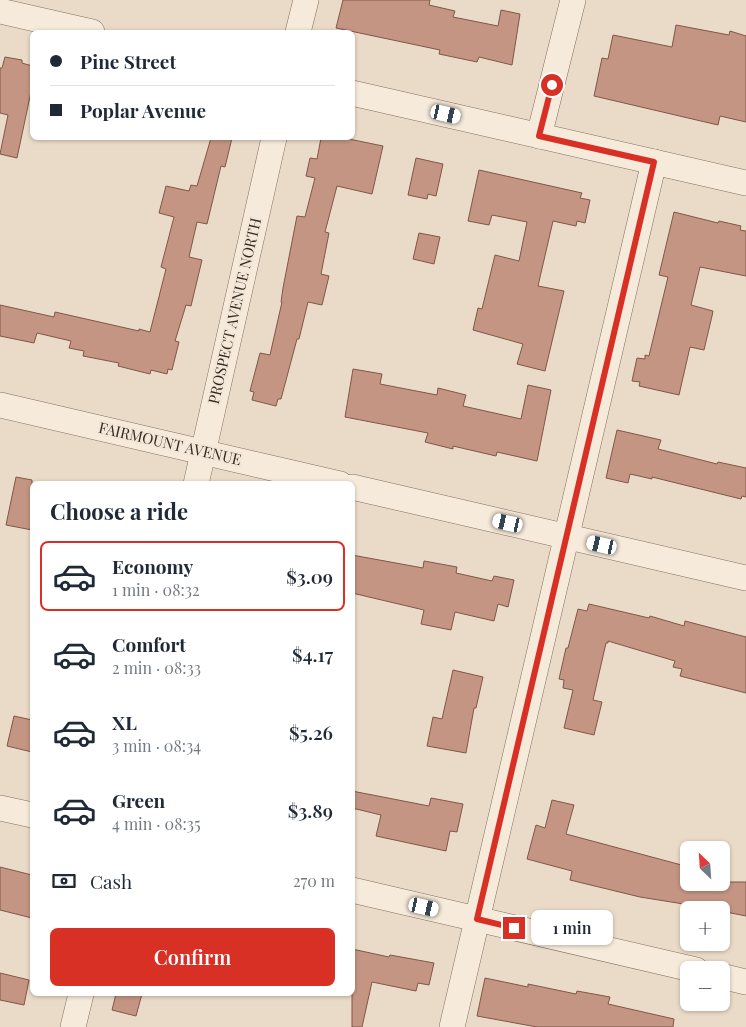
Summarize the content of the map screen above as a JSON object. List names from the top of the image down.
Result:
{
  "streets": {
    "street": ["PROSPECT AVENUE NORTH", "FAIRMOUNT AVENUE"]
  },
  "crossings": [
    ["PROSPECT AVENUE NORTH", "FAIRMOUNT AVENUE"]
  ],
  "north": "top left",
  "page": {
    "banner": ["Pine Street", "Poplar Avenue"],
    "heading": "Choose a ride",
    "list": [
      {
        "name": "Economy",
        "note": "1 min · 08:32",
        "value": "$3.09"
      },
      {
        "name": "Comfort",
        "note": "2 min · 08:33",
        "value": "$4.17"
      },
      {
        "name": "XL",
        "note": "3 min · 08:34",
        "value": "$5.26"
      },
      {
        "name": "Green",
        "note": "4 min · 08:35",
        "value": "$3.89"
      }
    ],
    "map_buttons": ["+", "−"],
    "pay": ["Cash", "270 m"],
    "bubble": "1 min",
    "buttons": "Confirm"
  }
}
